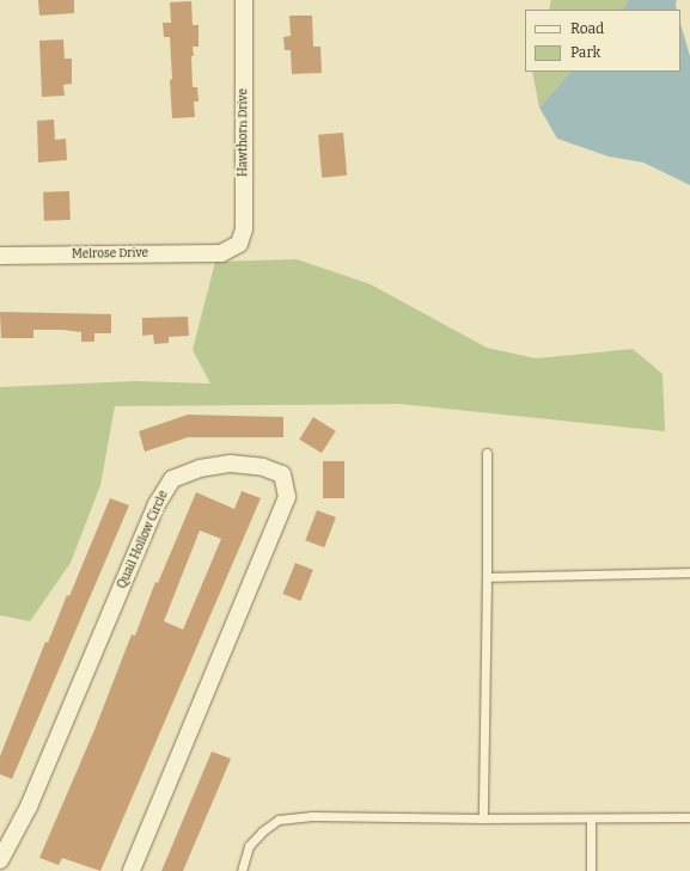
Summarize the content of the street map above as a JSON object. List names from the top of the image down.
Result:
{
  "streets": {
    "street": ["Hawthorn Drive", "Melrose Drive", "Quail Hollow Circle"]
  },
  "crossings": [
    ["Hawthorn Drive", "Melrose Drive"]
  ],
  "legend": ["Road", "Park"]
}
